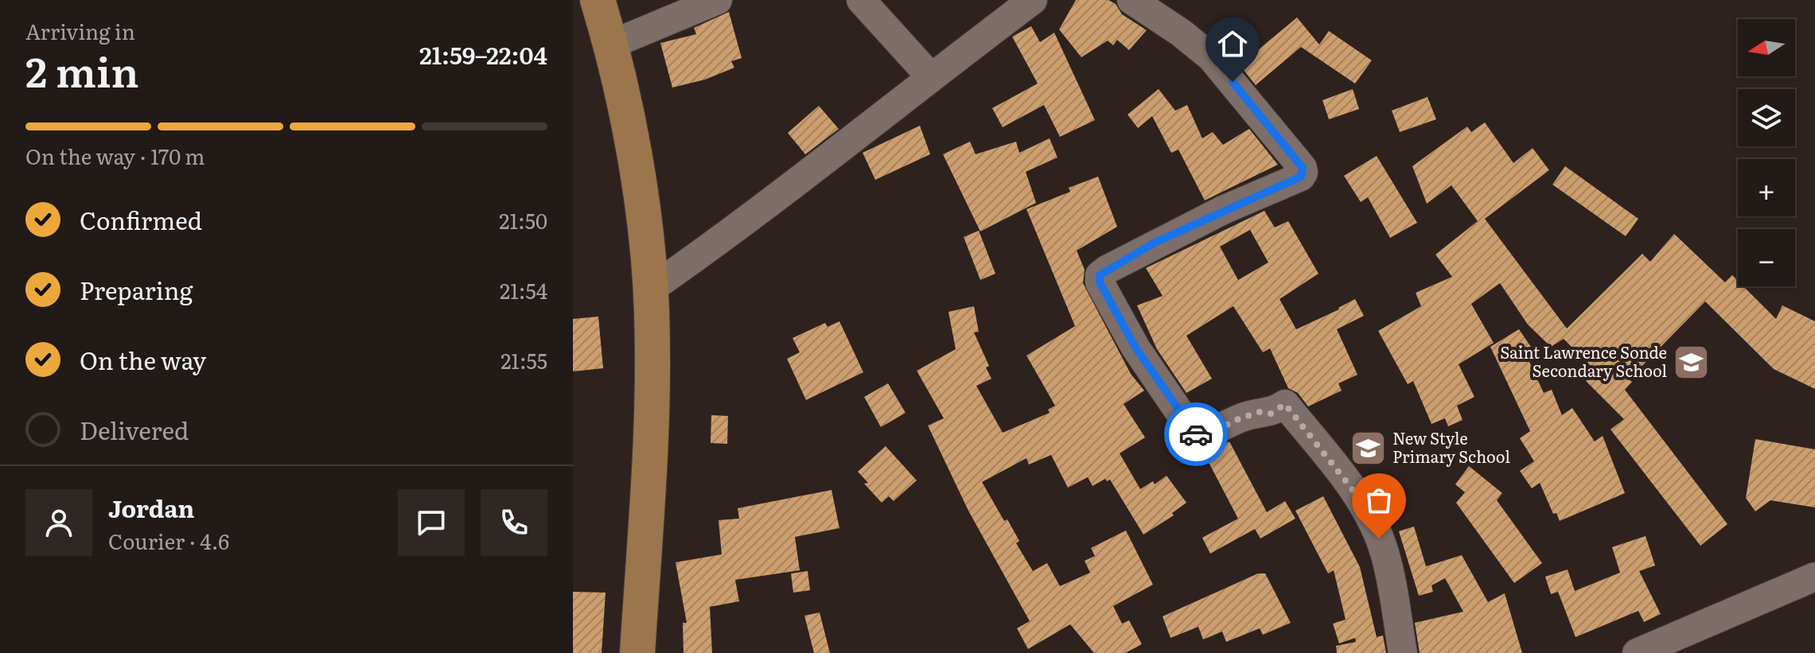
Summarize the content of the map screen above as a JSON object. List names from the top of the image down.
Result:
{
  "places": {
    "school or university": ["Saint Lawrence Sonde Secondary School", "New Style Primary School"]
  },
  "north": "left",
  "page": {
    "heading": ["2 min", "Arriving in", "21:59–22:04"],
    "panel": ["Jordan", "Courier · 4.6"],
    "map_buttons": ["+", "−"],
    "bar": "On the way · 170 m",
    "list": [
      ["Confirmed", "21:50"],
      ["Preparing", "21:54"],
      ["On the way", "21:55"],
      "Delivered"
    ]
  }
}
